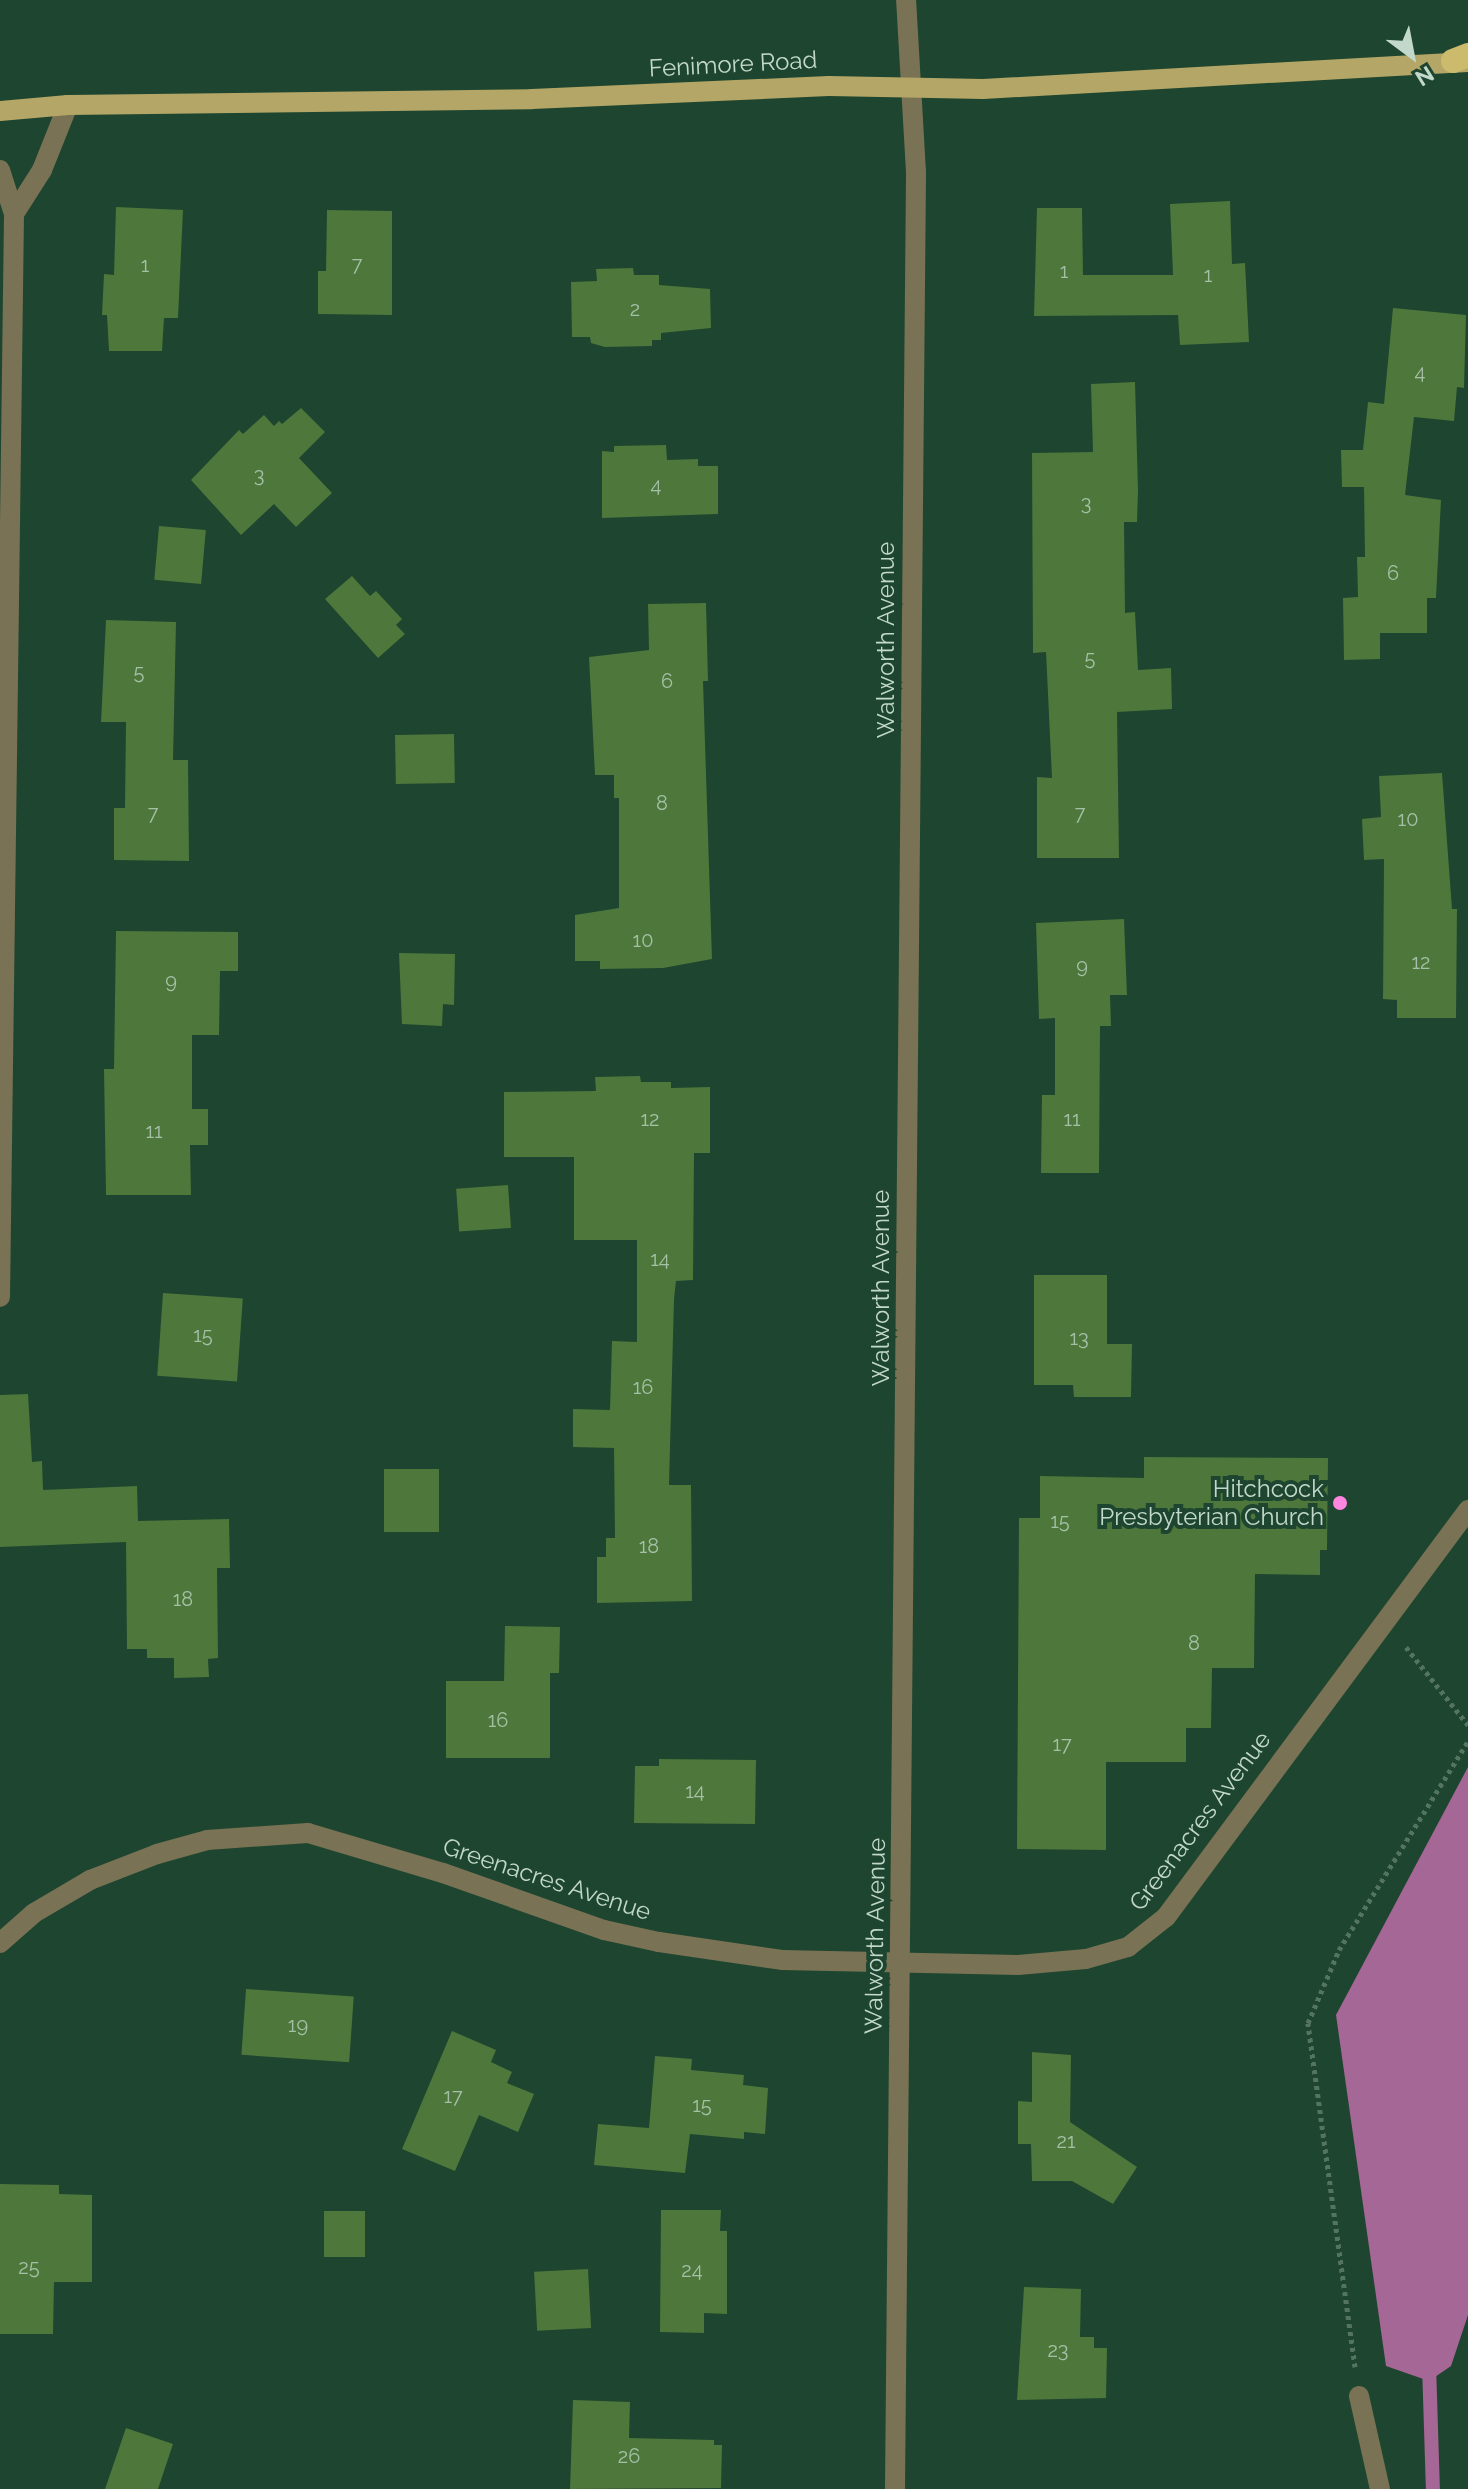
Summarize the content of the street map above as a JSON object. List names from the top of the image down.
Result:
{
  "streets": {
    "main road": ["Fenimore Road"],
    "street": ["Walworth Avenue", "Greenacres Avenue"]
  },
  "crossings": [
    ["Fenimore Road", "Walworth Avenue"],
    ["Walworth Avenue", "Greenacres Avenue"]
  ],
  "places": ["Hitchcock Presbyterian Church"],
  "house_numbers": [
    "7",
    "1",
    "1",
    "1",
    "2",
    "4",
    "3",
    "4",
    "3",
    "6",
    "5",
    "5",
    "6",
    "8",
    "7",
    "7",
    "10",
    "10",
    "12",
    "9",
    "9",
    "12",
    "11",
    "11",
    "14",
    "15",
    "13",
    "16",
    "15",
    "18",
    "18",
    "8",
    "16",
    "17",
    "14",
    "19",
    "17",
    "15",
    "21",
    "25",
    "24",
    "23",
    "26"
  ],
  "north": "bottom right"
}
